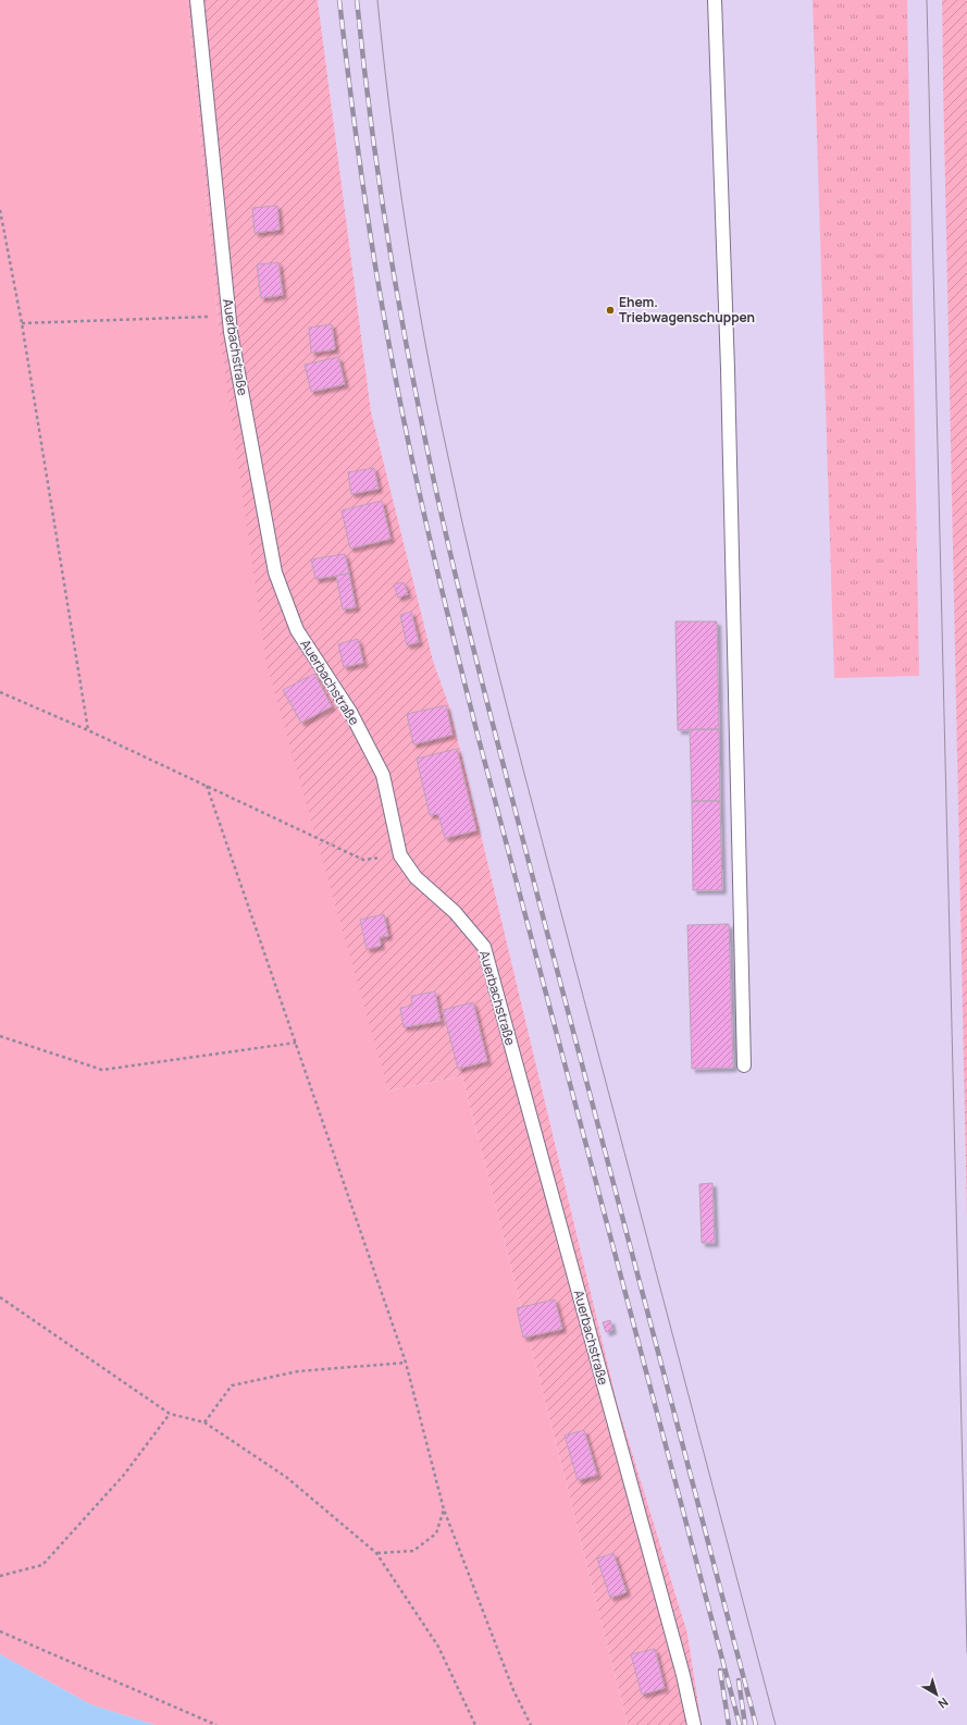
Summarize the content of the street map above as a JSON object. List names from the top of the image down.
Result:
{
  "streets": {
    "lane": ["Auerbachstraße"]
  },
  "places": ["Ehem. Triebwagenschuppen"],
  "north": "bottom right"
}
